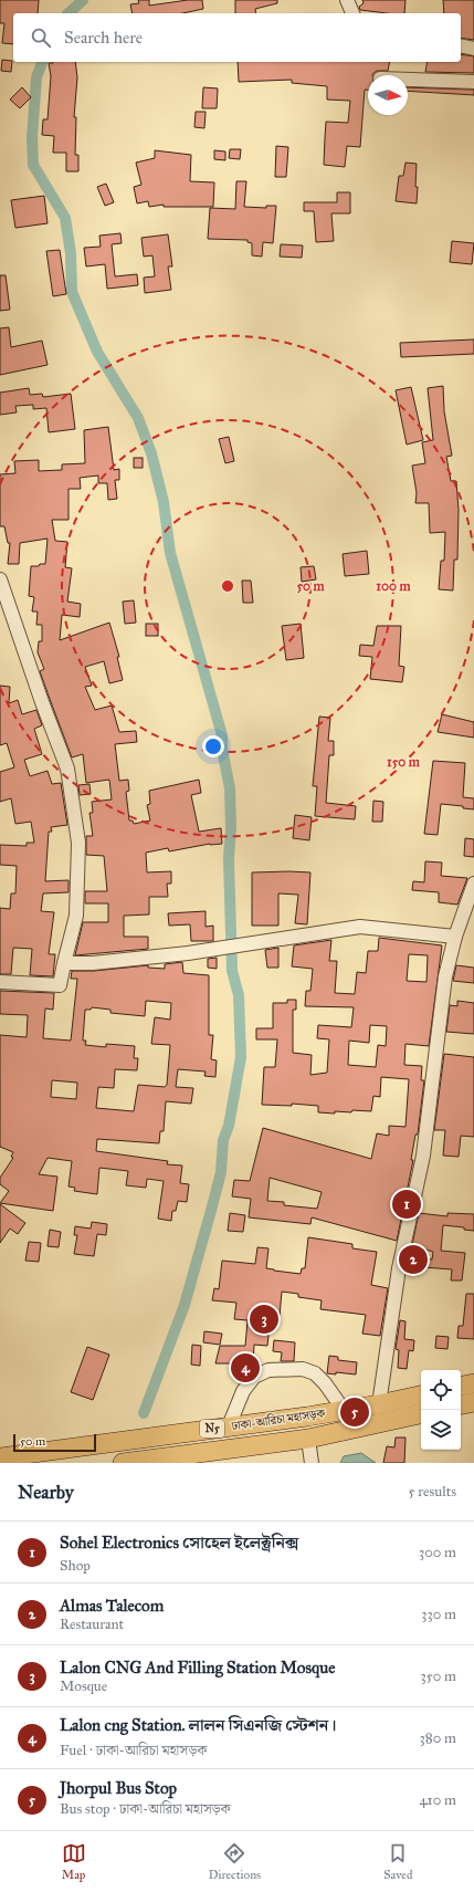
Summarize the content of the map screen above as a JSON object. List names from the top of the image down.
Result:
{
  "streets": {
    "highway": ["ঢাকা-আরিচা মহাসড়ক", "N5"]
  },
  "scale_bar": "50 m",
  "north": "right",
  "page": {
    "search": "Search here",
    "pins": [
      "1",
      "2",
      "3",
      "4",
      "5"
    ],
    "scale": "50 m",
    "heading": ["Nearby", "5 results"],
    "list": [
      {
        "mark": "1",
        "name": "Sohel Electronics সোহেল ইলেক্ট্রনিক্স",
        "note": "Shop",
        "value": "300 m"
      },
      {
        "mark": "2",
        "name": "Almas Talecom",
        "note": "Restaurant",
        "value": "330 m"
      },
      {
        "mark": "3",
        "name": "Lalon CNG And Filling Station Mosque",
        "note": "Mosque",
        "value": "350 m"
      },
      {
        "mark": "4",
        "name": "Lalon cng Station. লালন সিএনজি স্টেশন।",
        "note": "Fuel · ঢাকা-আরিচা মহাসড়ক",
        "value": "380 m"
      },
      {
        "mark": "5",
        "name": "Jhorpul Bus Stop",
        "note": "Bus stop · ঢাকা-আরিচা মহাসড়ক",
        "value": "410 m"
      }
    ],
    "nav": ["Map", "Directions", "Saved"]
  },
  "rings": ["50 m", "100 m", "150 m"]
}
